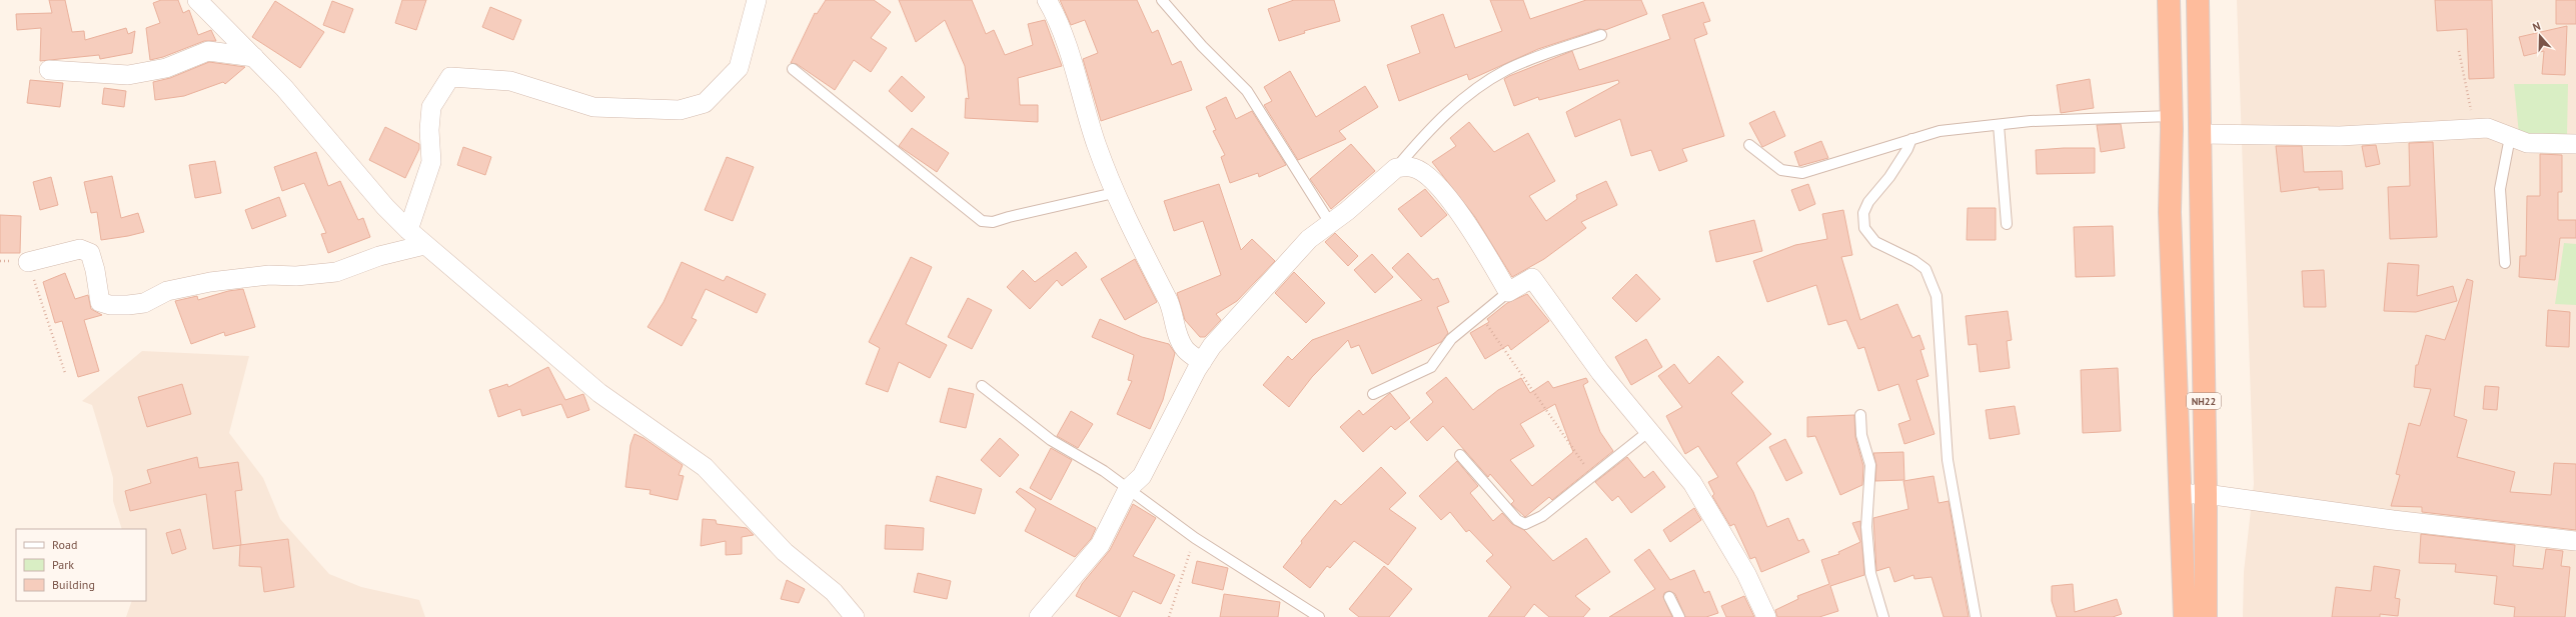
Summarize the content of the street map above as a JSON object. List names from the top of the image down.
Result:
{
  "streets": {
    "highway": ["NH22"]
  },
  "legend": ["Road", "Park", "Building"],
  "north": "top"
}
